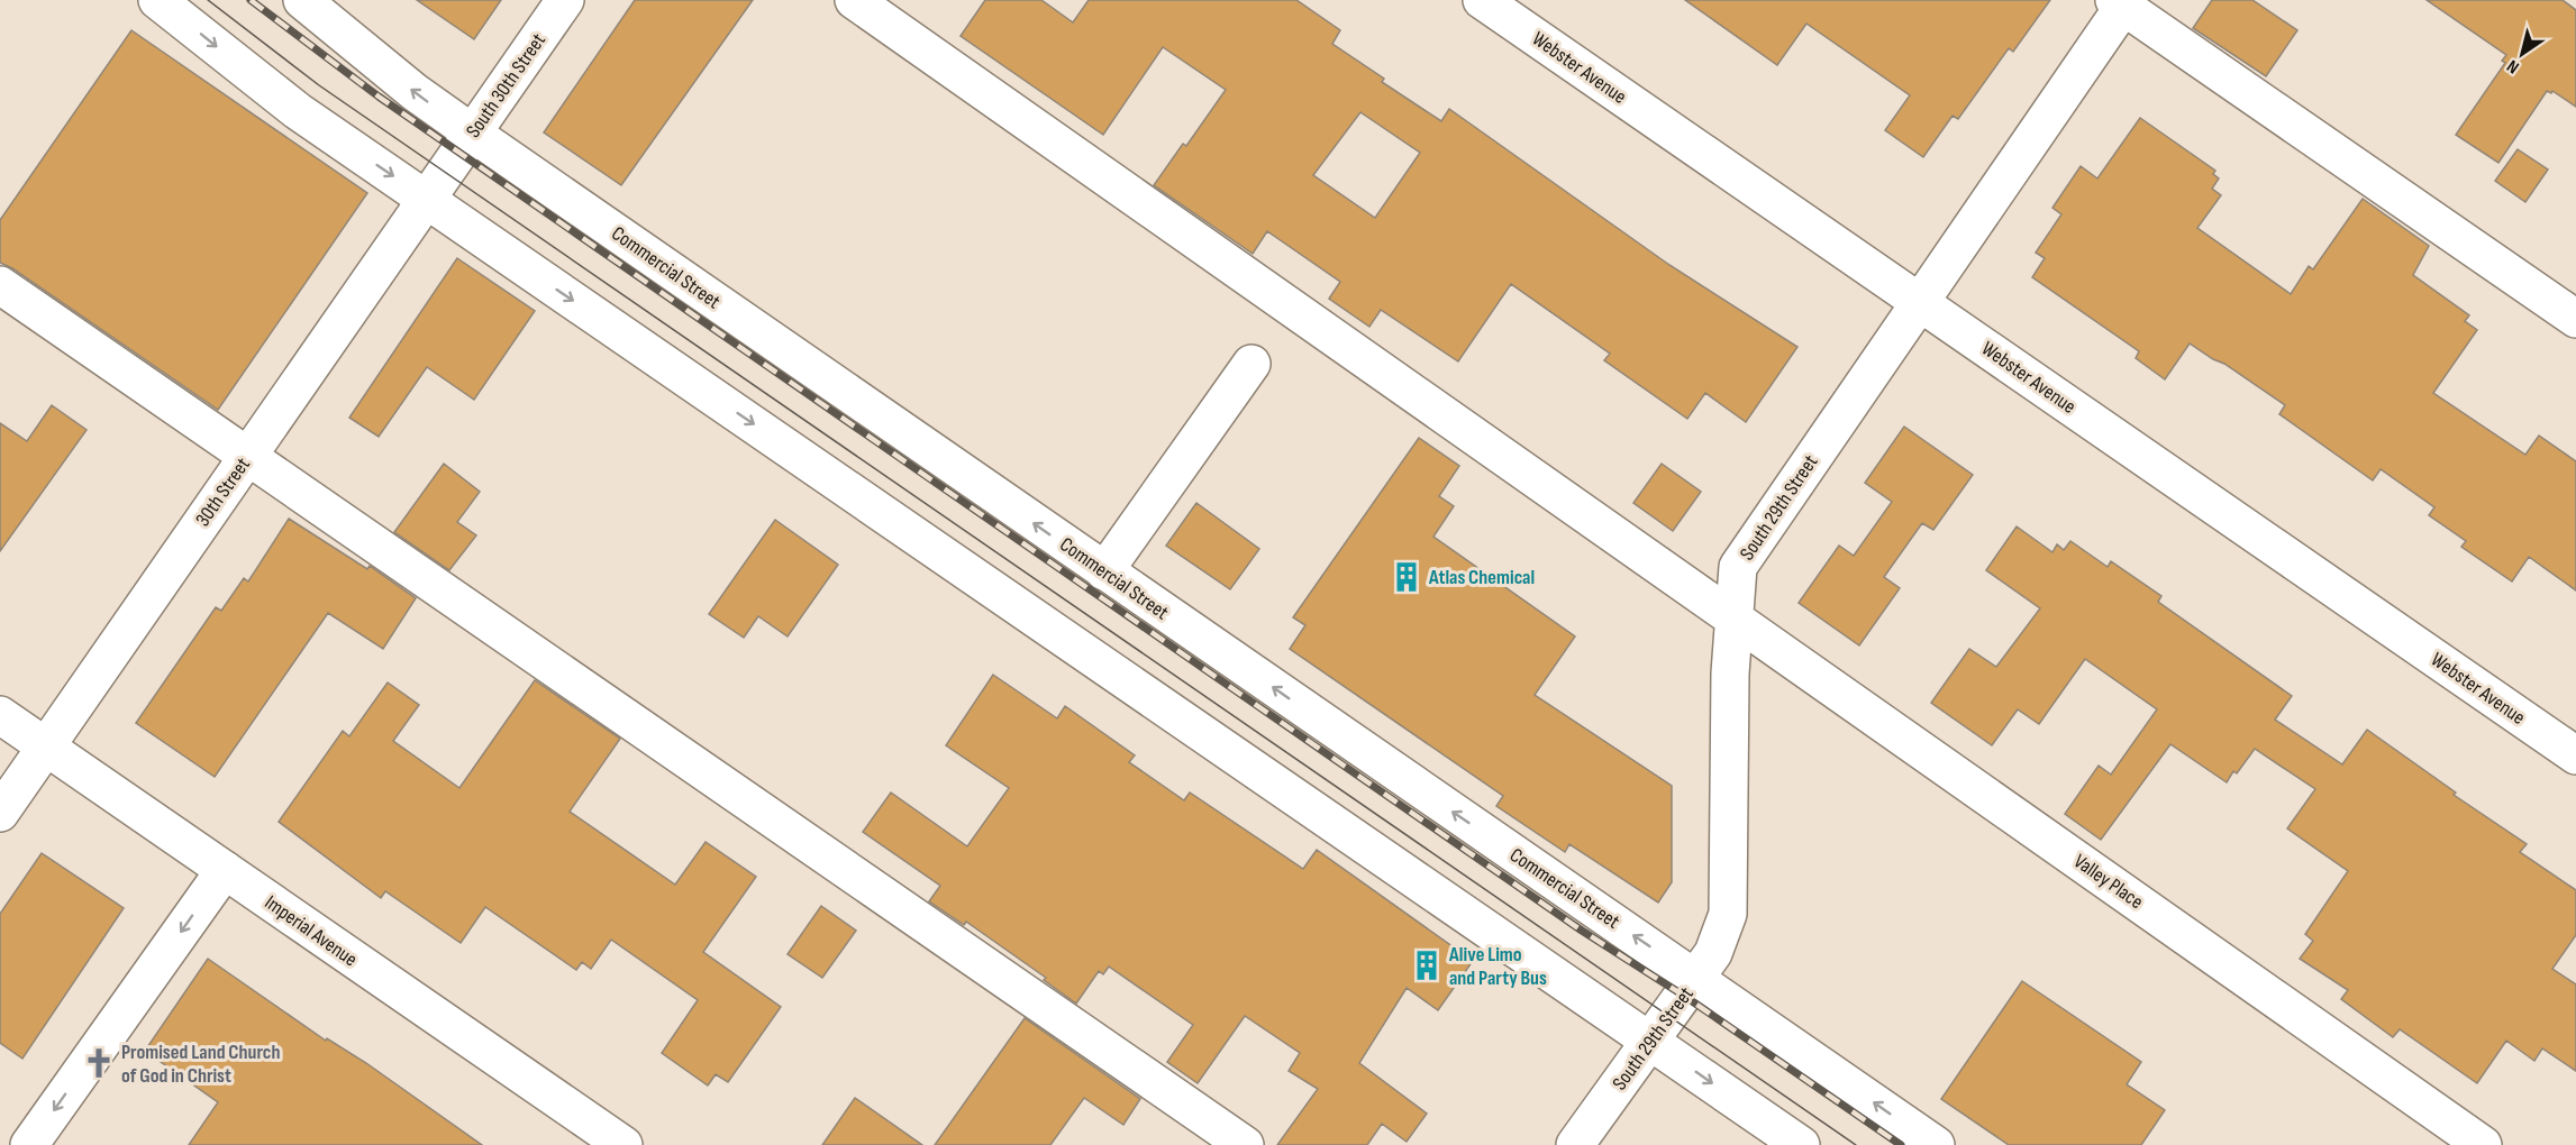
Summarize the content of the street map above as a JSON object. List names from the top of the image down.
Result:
{
  "streets": {
    "main road": [
      "Webster Avenue",
      "South 30th Street",
      "Commercial Street",
      "30th Street",
      "South 29th Street",
      "Valley Place",
      "Imperial Avenue"
    ]
  },
  "crossings": [
    ["Webster Avenue", "South 29th Street"],
    ["South 30th Street", "Commercial Street"],
    ["South 30th Street", "30th Street"],
    ["Commercial Street", "South 29th Street"],
    ["30th Street", "Imperial Avenue"],
    ["South 29th Street", "Valley Place"]
  ],
  "places": {
    "building": ["Atlas Chemical", "Alive Limo and Party Bus"],
    "church": ["Promised Land Church of God in Christ"]
  },
  "north": "bottom left"
}
